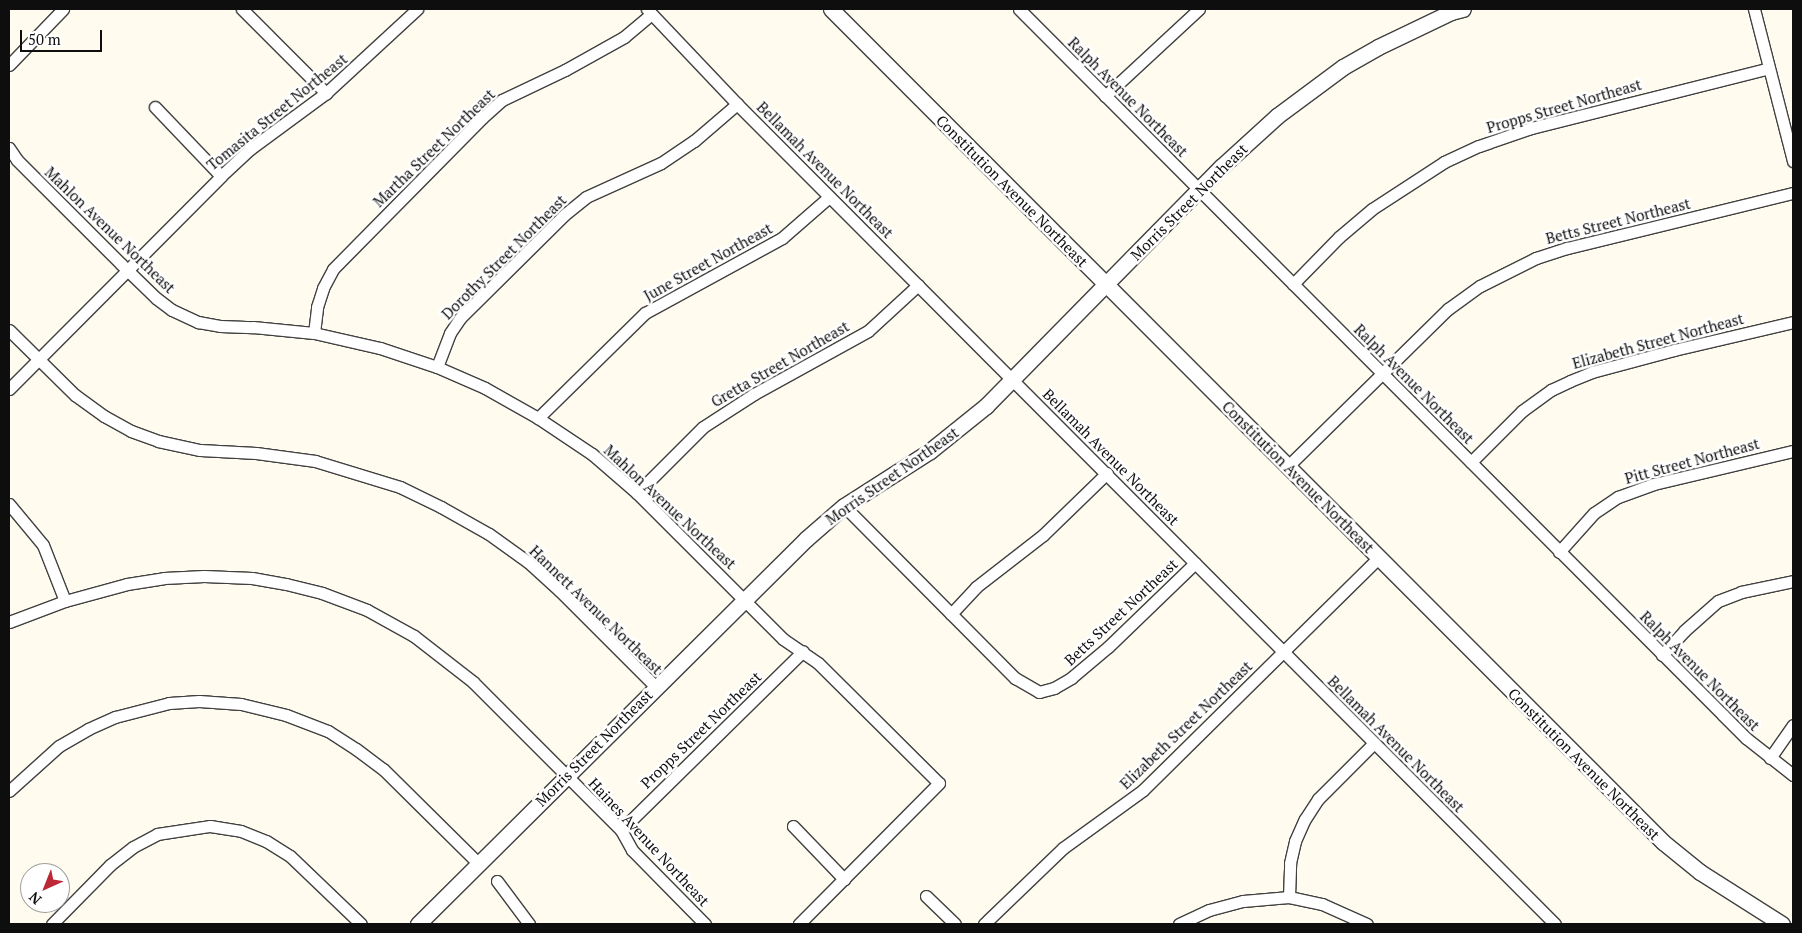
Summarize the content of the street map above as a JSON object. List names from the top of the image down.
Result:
{
  "streets": {
    "street": [
      "Ralph Avenue Northeast",
      "Propps Street Northeast",
      "Tomasita Street Northeast",
      "Martha Street Northeast",
      "Bellamah Avenue Northeast",
      "Constitution Avenue Northeast",
      "Morris Street Northeast",
      "Betts Street Northeast",
      "Mahlon Avenue Northeast",
      "Dorothy Street Northeast",
      "June Street Northeast",
      "Elizabeth Street Northeast",
      "Gretta Street Northeast",
      "Pitt Street Northeast",
      "Hannett Avenue Northeast",
      "Haines Avenue Northeast"
    ]
  },
  "crossings": [
    ["Ralph Avenue Northeast", "Propps Street Northeast"],
    ["Ralph Avenue Northeast", "Morris Street Northeast"],
    ["Ralph Avenue Northeast", "Betts Street Northeast"],
    ["Ralph Avenue Northeast", "Elizabeth Street Northeast"],
    ["Ralph Avenue Northeast", "Pitt Street Northeast"],
    ["Propps Street Northeast", "Mahlon Avenue Northeast"],
    ["Propps Street Northeast", "Haines Avenue Northeast"],
    ["Tomasita Street Northeast", "Mahlon Avenue Northeast"],
    ["Tomasita Street Northeast", "Hannett Avenue Northeast"],
    ["Martha Street Northeast", "Bellamah Avenue Northeast"],
    ["Martha Street Northeast", "Mahlon Avenue Northeast"],
    ["Bellamah Avenue Northeast", "Morris Street Northeast"],
    ["Bellamah Avenue Northeast", "Betts Street Northeast"],
    ["Bellamah Avenue Northeast", "Dorothy Street Northeast"],
    ["Bellamah Avenue Northeast", "June Street Northeast"],
    ["Bellamah Avenue Northeast", "Elizabeth Street Northeast"],
    ["Bellamah Avenue Northeast", "Gretta Street Northeast"],
    ["Constitution Avenue Northeast", "Morris Street Northeast"],
    ["Constitution Avenue Northeast", "Betts Street Northeast"],
    ["Constitution Avenue Northeast", "Elizabeth Street Northeast"],
    ["Morris Street Northeast", "Mahlon Avenue Northeast"],
    ["Morris Street Northeast", "Hannett Avenue Northeast"],
    ["Morris Street Northeast", "Haines Avenue Northeast"],
    ["Mahlon Avenue Northeast", "Dorothy Street Northeast"],
    ["Mahlon Avenue Northeast", "June Street Northeast"],
    ["Mahlon Avenue Northeast", "Gretta Street Northeast"]
  ],
  "scale_bar": "50 m",
  "north": "bottom left"
}
